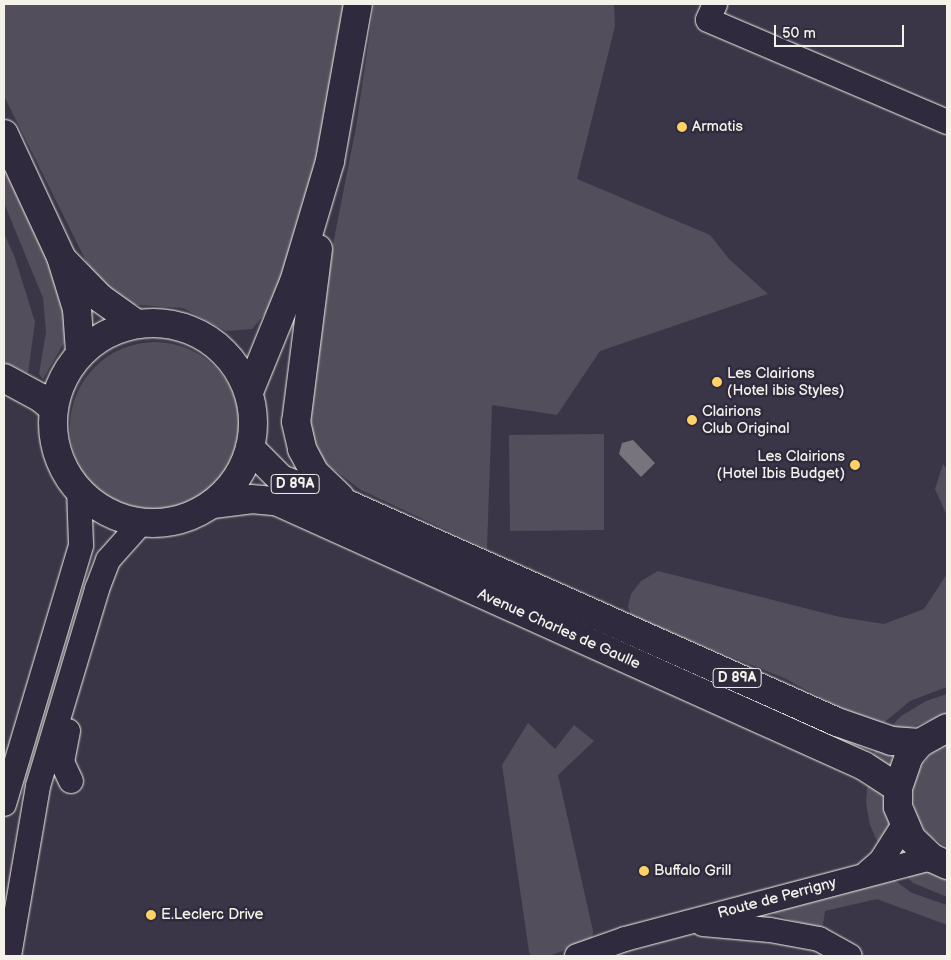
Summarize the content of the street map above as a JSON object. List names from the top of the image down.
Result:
{
  "streets": {
    "main road": ["D 89A", "Avenue Charles de Gaulle"],
    "street": ["Route de Perrigny"]
  },
  "places": [
    "Armatis",
    "Les Clairions (Hotel ibis Styles)",
    "Clairions Club Original",
    "Les Clairions (Hotel Ibis Budget)",
    "Buffalo Grill",
    "E.Leclerc Drive"
  ],
  "scale_bar": "50 m"
}
